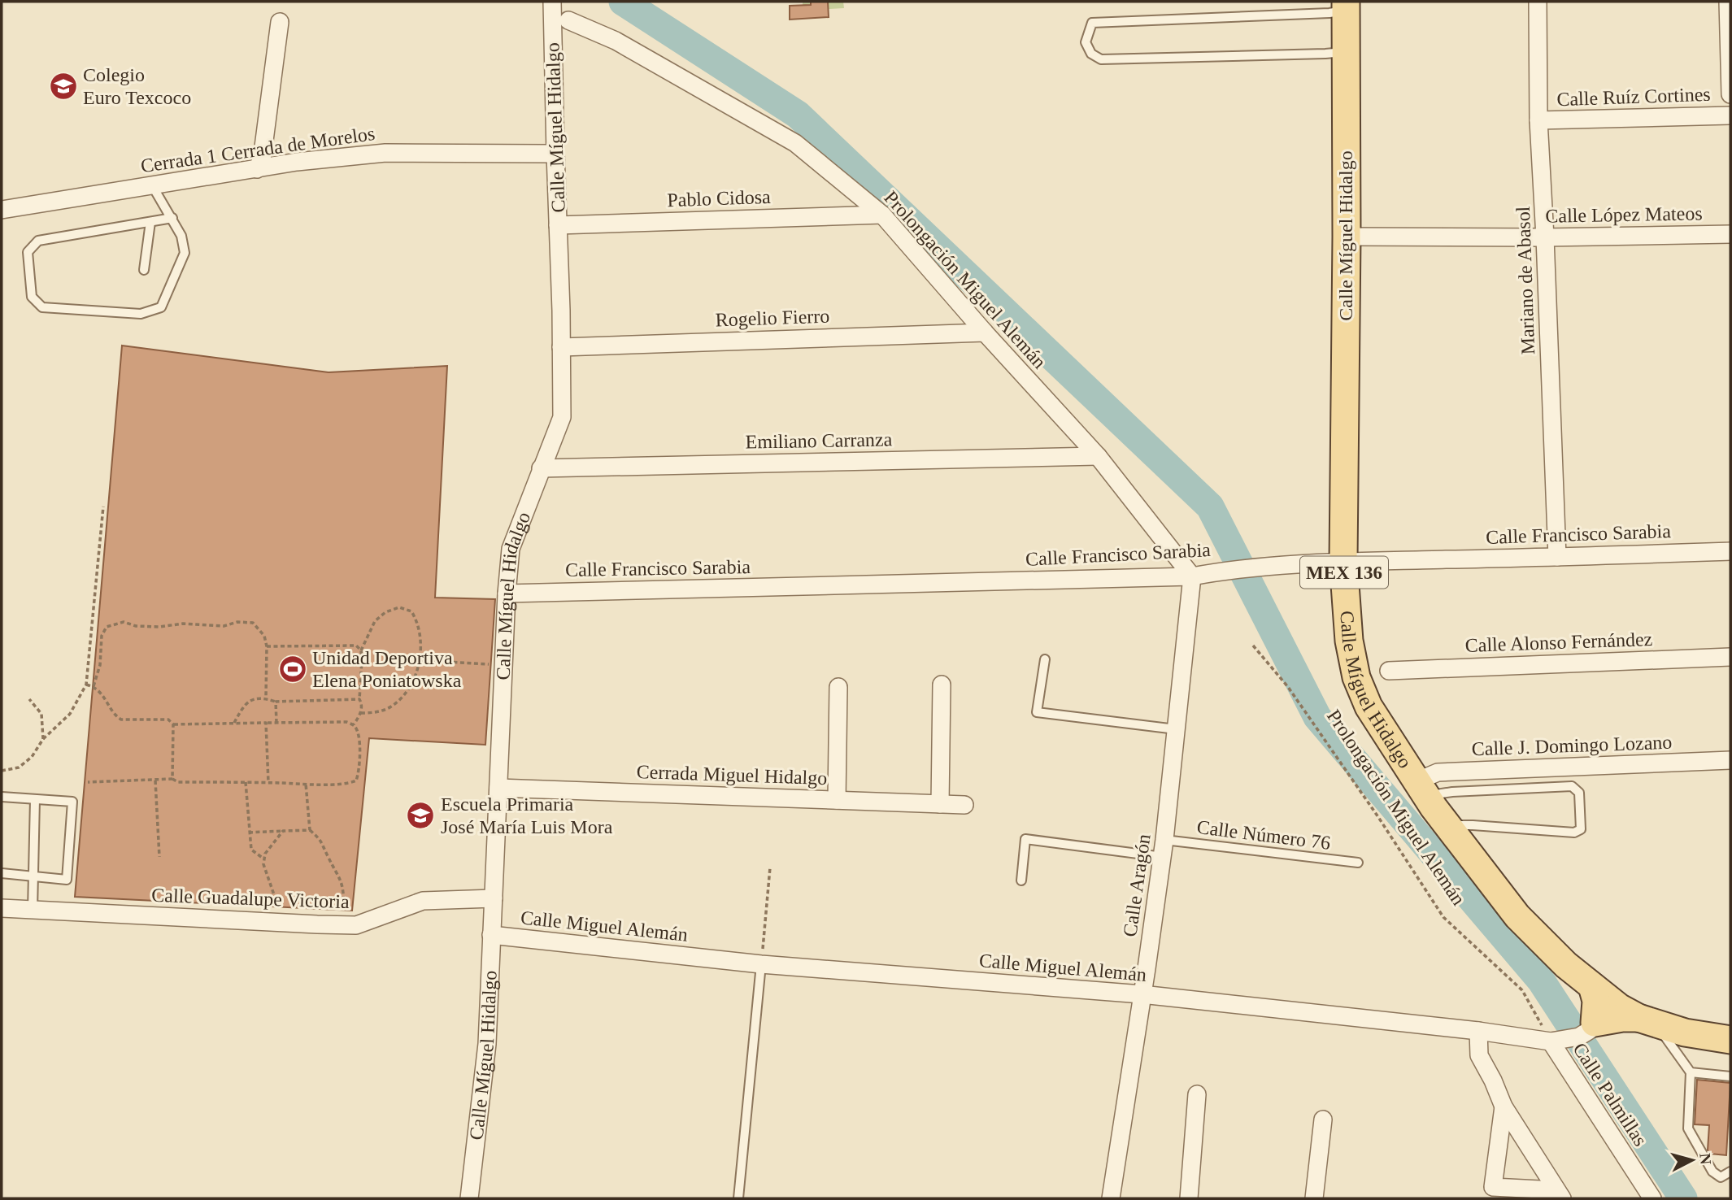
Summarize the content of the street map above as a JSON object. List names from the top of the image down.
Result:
{
  "streets": {
    "main road": ["Calle Míguel Hidalgo", "MEX 136"],
    "street": [
      "Calle Ruíz Cortines",
      "Cerrada 1 Cerrada de Morelos",
      "Pablo Cidosa",
      "Calle López Mateos",
      "Prolongación Miguel Alemán",
      "Mariano de Abasol",
      "Rogelio Fierro",
      "Emiliano Carranza",
      "Calle Francisco Sarabia",
      "Calle Alonso Fernández",
      "Calle J. Domingo Lozano",
      "Cerrada Miguel Hidalgo",
      "Calle Aragón",
      "Calle Guadalupe Victoria",
      "Calle Miguel Alemán",
      "Calle Palmillas"
    ],
    "lane": ["Calle Número 76"]
  },
  "crossings": [
    ["Calle Ruíz Cortines", "Mariano de Abasol"],
    ["Calle Míguel Hidalgo", "Cerrada 1 Cerrada de Morelos"],
    ["Calle Míguel Hidalgo", "Pablo Cidosa"],
    ["Calle Míguel Hidalgo", "Calle López Mateos"],
    ["Calle Míguel Hidalgo", "Rogelio Fierro"],
    ["Calle Míguel Hidalgo", "Emiliano Carranza"],
    ["Calle Míguel Hidalgo", "Calle Francisco Sarabia"],
    ["Calle Míguel Hidalgo", "Calle J. Domingo Lozano"],
    ["Calle Míguel Hidalgo", "Cerrada Miguel Hidalgo"],
    ["Calle Míguel Hidalgo", "Calle Guadalupe Victoria"],
    ["Calle Míguel Hidalgo", "Calle Miguel Alemán"],
    ["Pablo Cidosa", "Prolongación Miguel Alemán"],
    ["Calle López Mateos", "Mariano de Abasol"],
    ["Prolongación Miguel Alemán", "Rogelio Fierro"],
    ["Prolongación Miguel Alemán", "Emiliano Carranza"],
    ["Prolongación Miguel Alemán", "Calle Francisco Sarabia"],
    ["Prolongación Miguel Alemán", "Calle Aragón"],
    ["Prolongación Miguel Alemán", "Calle Miguel Alemán"],
    ["Prolongación Miguel Alemán", "Calle Palmillas"],
    ["Mariano de Abasol", "Calle Francisco Sarabia"],
    ["Calle Francisco Sarabia", "Calle Aragón"],
    ["Calle Número 76", "Calle Aragón"],
    ["Calle Aragón", "Calle Miguel Alemán"],
    ["Calle Miguel Alemán", "Calle Palmillas"]
  ],
  "places": {
    "school or university": ["Colegio Euro Texcoco", "Escuela Primaria José María Luis Mora"],
    "sports": ["Unidad Deportiva Elena Poniatowska"]
  },
  "north": "right"
}
